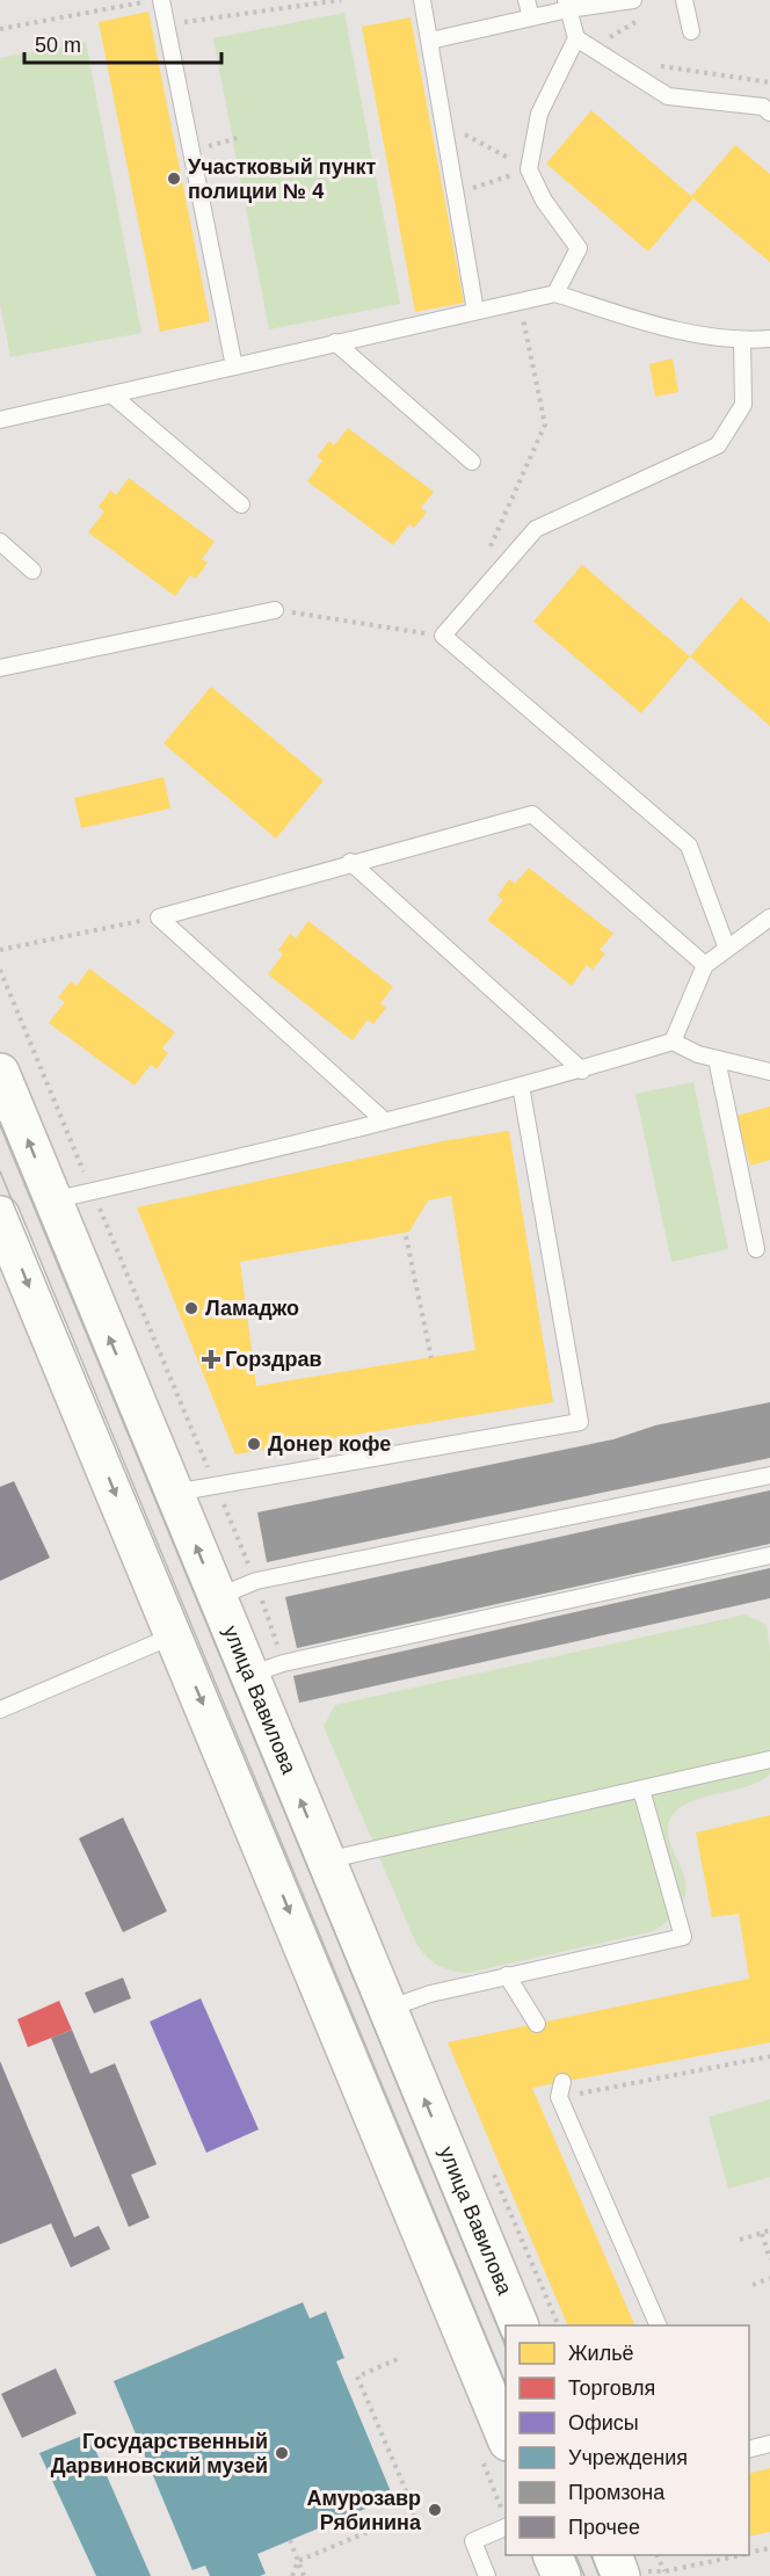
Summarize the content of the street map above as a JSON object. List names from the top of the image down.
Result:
{
  "streets": {
    "main road": ["улица Вавилова"]
  },
  "places": {
    "other": [
      "Участковый пункт полиции № 4",
      "Ламаджо",
      "Донер кофе",
      "Государственный Дарвиновский музей",
      "Амурозавр Рябинина"
    ],
    "health": ["Горздрав"]
  },
  "legend": [
    "Жильё",
    "Торговля",
    "Офисы",
    "Учреждения",
    "Промзона",
    "Прочее"
  ],
  "scale_bar": "50 m"
}
